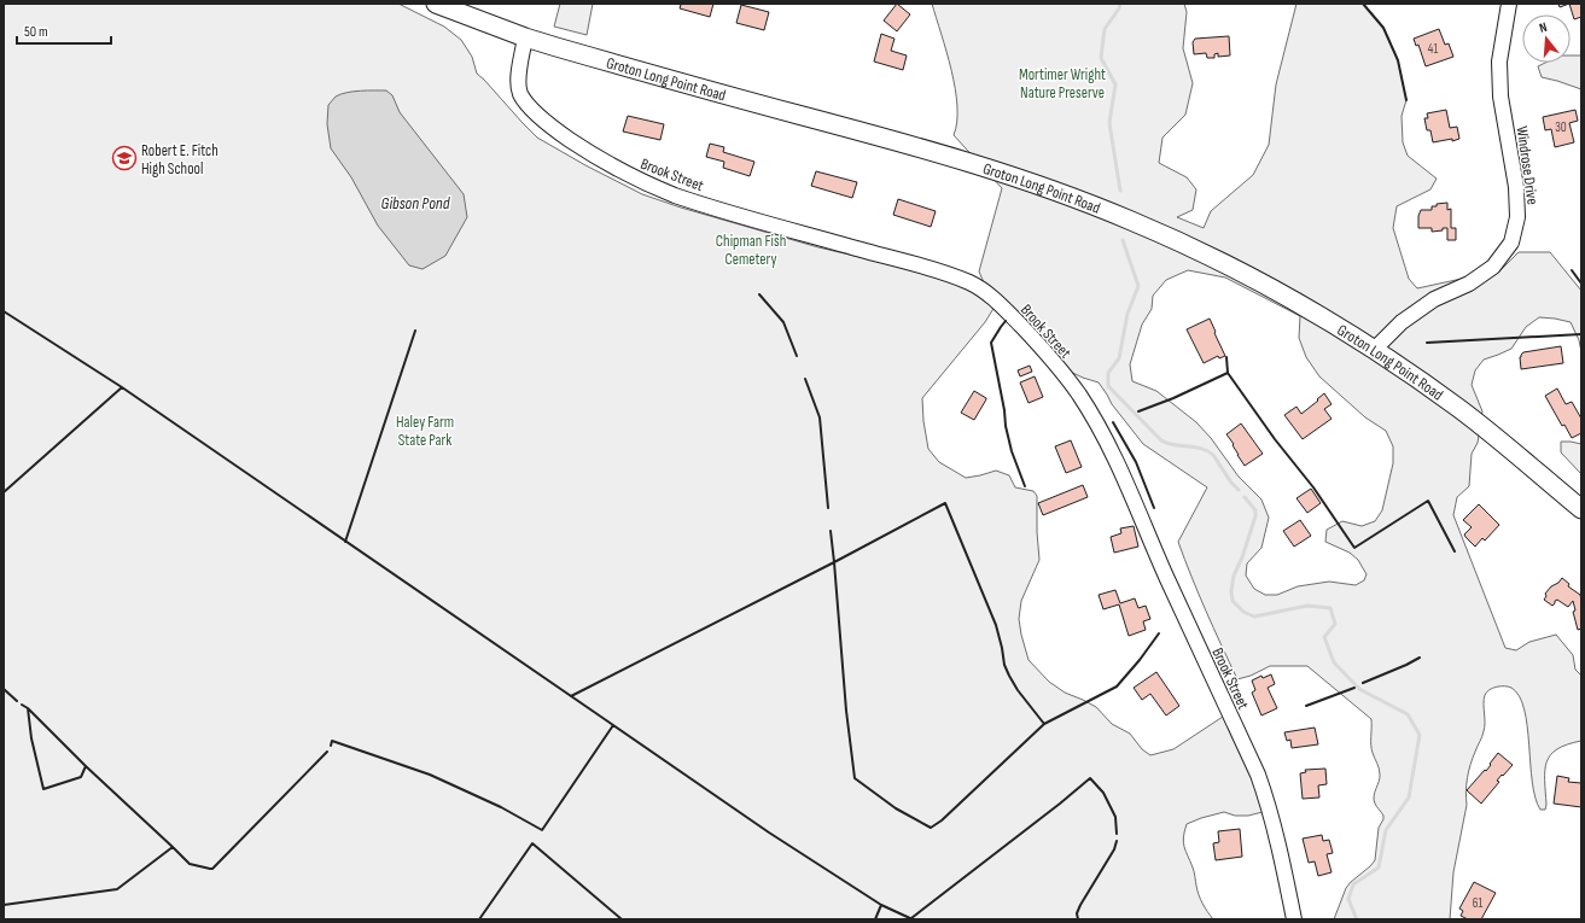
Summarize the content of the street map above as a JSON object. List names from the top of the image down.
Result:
{
  "streets": {
    "main road": ["Groton Long Point Road"],
    "street": ["Windrose Drive", "Brook Street"]
  },
  "crossings": [
    ["Groton Long Point Road", "Windrose Drive"],
    ["Groton Long Point Road", "Brook Street"]
  ],
  "water": ["Gibson Pond"],
  "parks": ["Mortimer Wright Nature Preserve", "Chipman Fish Cemetery", "Haley Farm State Park"],
  "places": {
    "school or university": ["Robert E. Fitch High School"]
  },
  "house_numbers": ["41", "30", "61"],
  "scale_bar": "50 m",
  "north": "top"
}
